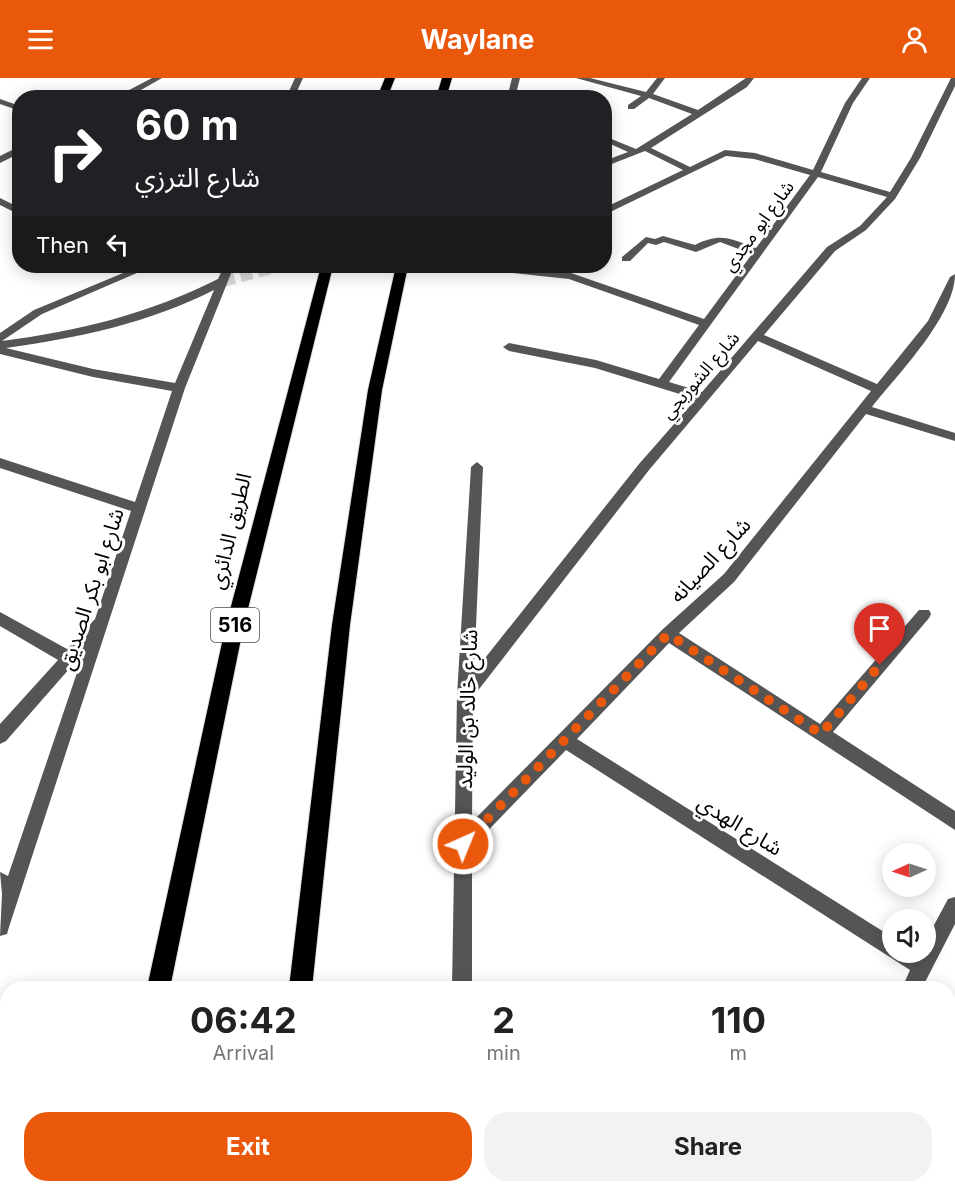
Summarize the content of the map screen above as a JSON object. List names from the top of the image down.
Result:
{
  "streets": {
    "highway": ["الطريق الدائري", "516"],
    "street": [
      "شارع ابو مجدي",
      "شارع الشوربجي",
      "شارع الصيانه",
      "شارع ابو بكر الصديق",
      "شارع خالد بن الوليد",
      "شارع الهدي"
    ]
  },
  "crossings": [
    ["شارع الشوربجي", "شارع خالد بن الوليد"],
    ["شارع الصيانه", "شارع خالد بن الوليد"],
    ["شارع الصيانه", "شارع الهدي"]
  ],
  "north": "left",
  "page": {
    "header": "Waylane",
    "turn": ["60 m", "شارع الترزي"],
    "then": "Then",
    "eta": [
      "06:42",
      "Arrival",
      "2",
      "min",
      "110",
      "m"
    ],
    "buttons": ["Exit", "Share"]
  }
}
